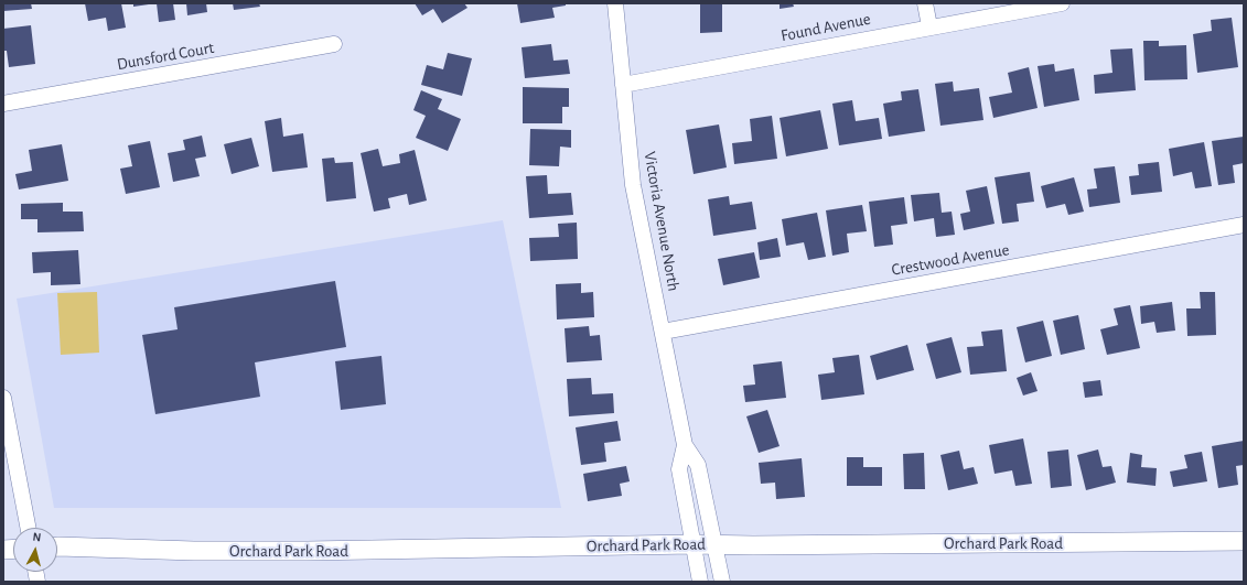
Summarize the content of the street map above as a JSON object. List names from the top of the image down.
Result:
{
  "streets": {
    "street": [
      "Found Avenue",
      "Dunsford Court",
      "Victoria Avenue North",
      "Crestwood Avenue",
      "Orchard Park Road"
    ]
  },
  "crossings": [
    ["Found Avenue", "Victoria Avenue North"],
    ["Victoria Avenue North", "Crestwood Avenue"],
    ["Victoria Avenue North", "Orchard Park Road"]
  ],
  "north": "top"
}
